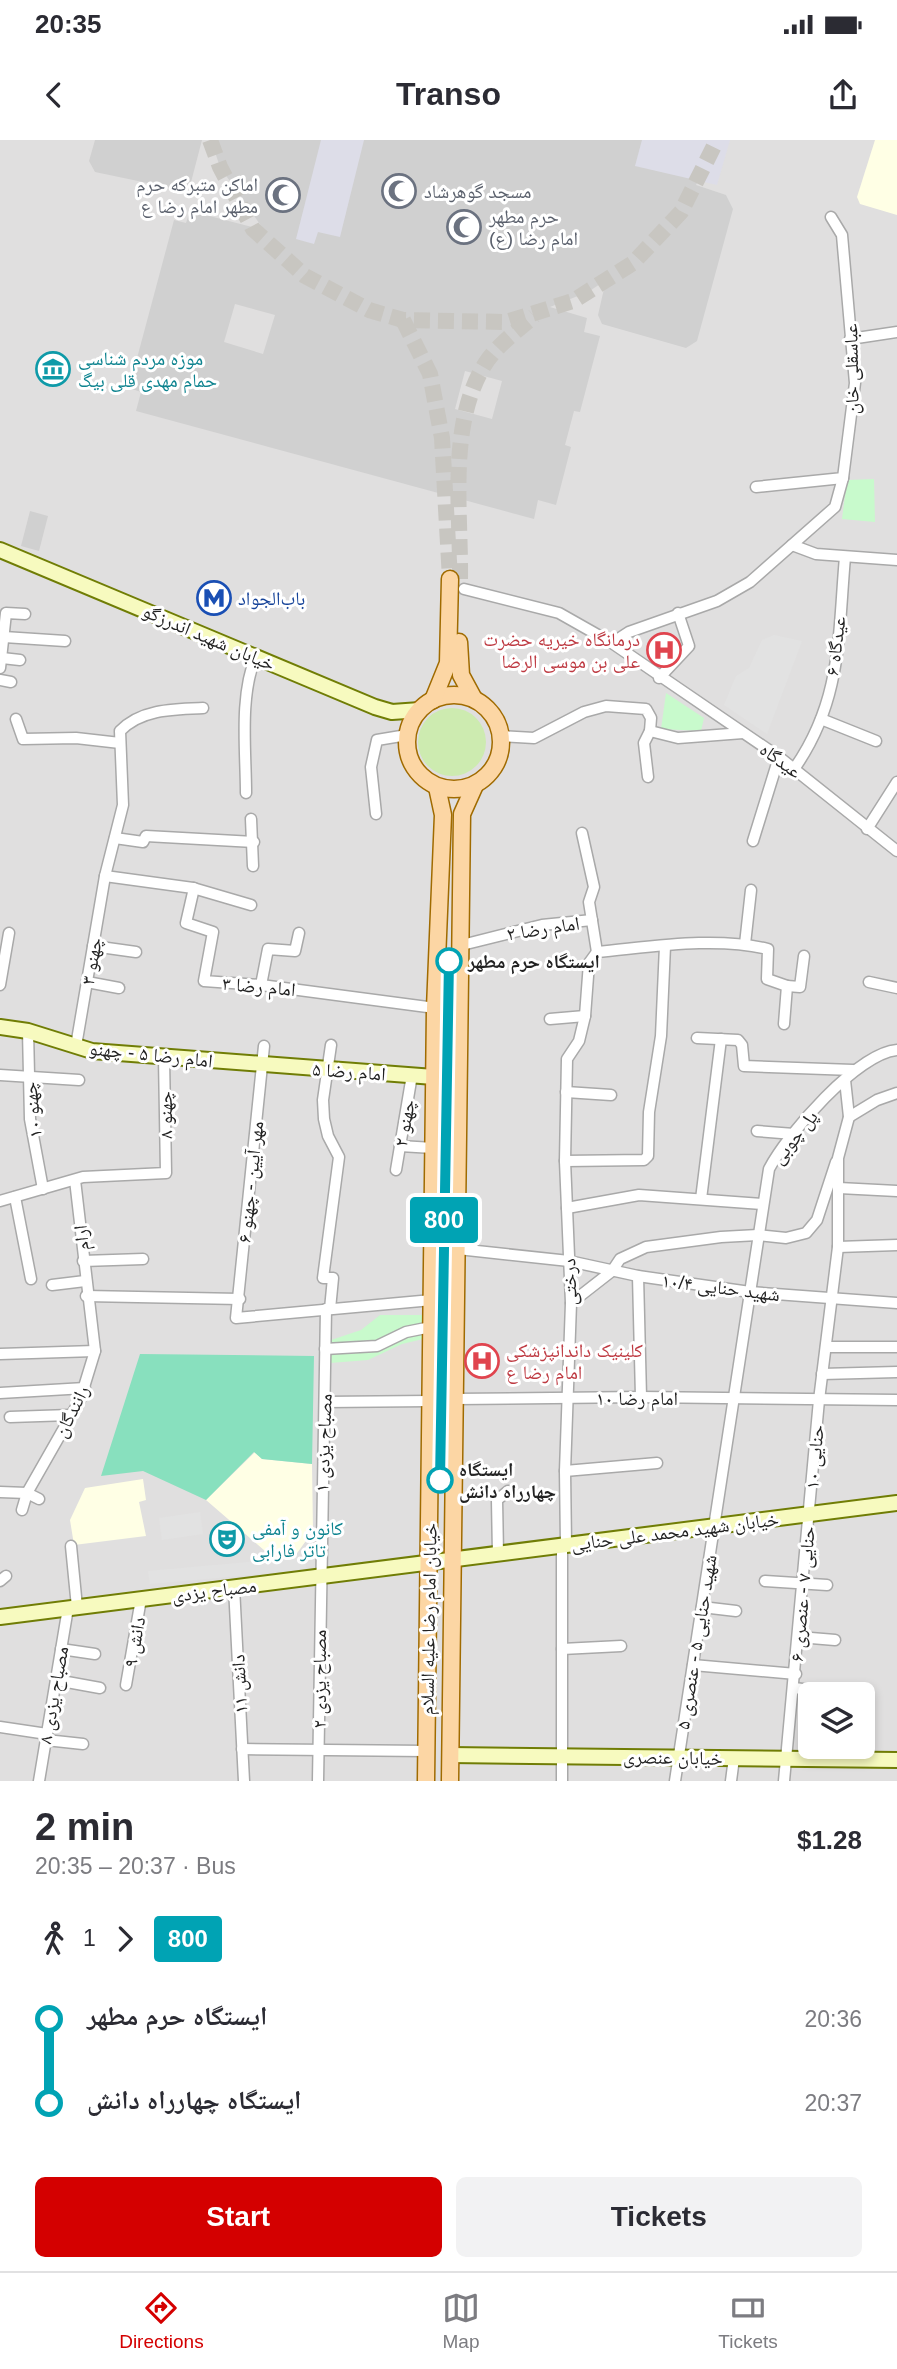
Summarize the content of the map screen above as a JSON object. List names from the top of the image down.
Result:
{
  "streets": {
    "main road": [
      "خیابان شهید اندرزگو",
      "امام رضا ۵ - چهنو",
      "امام رضا ۵",
      "خیابان شهید محمد علی حنایی",
      "مصباح یزدی",
      "خیابان امام رضا علیه السلام",
      "خیابان عنصری"
    ],
    "street": [
      "عباسقلی خان",
      "عیدگاه ۶",
      "عیدگاه",
      "امام رضا ۲",
      "چهنو ۳",
      "امام رضا ۳",
      "چهنو ۱۰",
      "چهنو ۸",
      "چهنو ۲",
      "پل چوبی",
      "مهر آیین - چهنو ۶",
      "ارام",
      "درختی",
      "شهید حنایی ۱۰/۴",
      "امام رضا ۱۰",
      "رانندگان",
      "مصباح یزدی ۱",
      "حنایی ۱۰",
      "حنایی ۷ - عنصری ۶",
      "دانش ۹",
      "شهید حنایی ۵ - عنصری ۵",
      "مصباح یزدی ۲",
      "دانش ۱۱",
      "مصباح یزدی ۸"
    ]
  },
  "crossings": [
    ["عباسقلی خان", "عیدگاه"],
    ["خیابان شهید اندرزگو", "خیابان امام رضا علیه السلام"],
    ["عیدگاه ۶", "عیدگاه"],
    ["امام رضا ۲", "درختی"],
    ["امام رضا ۲", "خیابان امام رضا علیه السلام"],
    ["چهنو ۳", "امام رضا ۵ - چهنو"],
    ["امام رضا ۳", "خیابان امام رضا علیه السلام"],
    ["امام رضا ۵ - چهنو", "امام رضا ۵"],
    ["امام رضا ۵ - چهنو", "چهنو ۱۰"],
    ["امام رضا ۵ - چهنو", "چهنو ۸"],
    ["امام رضا ۵ - چهنو", "مهر آیین - چهنو ۶"],
    ["امام رضا ۵", "چهنو ۲"],
    ["امام رضا ۵", "مهر آیین - چهنو ۶"],
    ["امام رضا ۵", "مصباح یزدی ۱"],
    ["امام رضا ۵", "خیابان امام رضا علیه السلام"],
    ["چهنو ۸", "ارام"],
    ["مهر آیین - چهنو ۶", "مصباح یزدی ۱"],
    ["ارام", "رانندگان"],
    ["درختی", "شهید حنایی ۱۰/۴"],
    ["درختی", "امام رضا ۱۰"],
    ["درختی", "خیابان شهید محمد علی حنایی"],
    ["درختی", "خیابان عنصری"],
    ["شهید حنایی ۱۰/۴", "حنایی ۱۰"],
    ["شهید حنایی ۱۰/۴", "خیابان امام رضا علیه السلام"],
    ["امام رضا ۱۰", "حنایی ۱۰"],
    ["امام رضا ۱۰", "خیابان امام رضا علیه السلام"],
    ["امام رضا ۱۰", "شهید حنایی ۵ - عنصری ۵"],
    ["مصباح یزدی ۱", "مصباح یزدی"],
    ["مصباح یزدی ۱", "مصباح یزدی ۲"],
    ["حنایی ۱۰", "خیابان شهید محمد علی حنایی"],
    ["حنایی ۱۰", "حنایی ۷ - عنصری ۶"],
    ["خیابان شهید محمد علی حنایی", "مصباح یزدی"],
    ["خیابان شهید محمد علی حنایی", "حنایی ۷ - عنصری ۶"],
    ["خیابان شهید محمد علی حنایی", "خیابان امام رضا علیه السلام"],
    ["خیابان شهید محمد علی حنایی", "شهید حنایی ۵ - عنصری ۵"],
    ["مصباح یزدی", "خیابان امام رضا علیه السلام"],
    ["مصباح یزدی", "دانش ۹"],
    ["مصباح یزدی", "مصباح یزدی ۲"],
    ["مصباح یزدی", "دانش ۱۱"],
    ["مصباح یزدی", "مصباح یزدی ۸"],
    ["حنایی ۷ - عنصری ۶", "خیابان عنصری"],
    ["خیابان امام رضا علیه السلام", "خیابان عنصری"],
    ["شهید حنایی ۵ - عنصری ۵", "خیابان عنصری"]
  ],
  "places": {
    "mosque": ["مسجد گوهرشاد", "اماکن متبرکه حرم مطهر امام رضا ع", "حرم مطهر امام رضا (ع)"],
    "museum": ["موزه مردم شناسی حمام مهدی قلی بیگ"],
    "metro station": ["باب‌الجواد"],
    "hospital": ["درمانگاه خیریه حضرت علی بن موسی الرضا", "کلینیک داندانپزشکى امام رضا ع"],
    "other": ["ایستگاه حرم مطهر", "ایستگاه چهارراه دانش"],
    "theatre": ["کانون و آمفی تاتر فارابی"]
  },
  "lines": ["bus line 800"],
  "page": {
    "status": "20:35",
    "header": "Transo",
    "on_map": "800",
    "heading": ["2 min", "20:35 – 20:37 · Bus", "$1.28"],
    "legs": ["1", "800"],
    "list": [
      {
        "name": "ایستگاه حرم مطهر",
        "value": "20:36"
      },
      {
        "name": "ایستگاه چهارراه دانش",
        "value": "20:37"
      }
    ],
    "buttons": ["Start", "Tickets"],
    "tabs": ["Directions", "Map", "Tickets"]
  }
}
